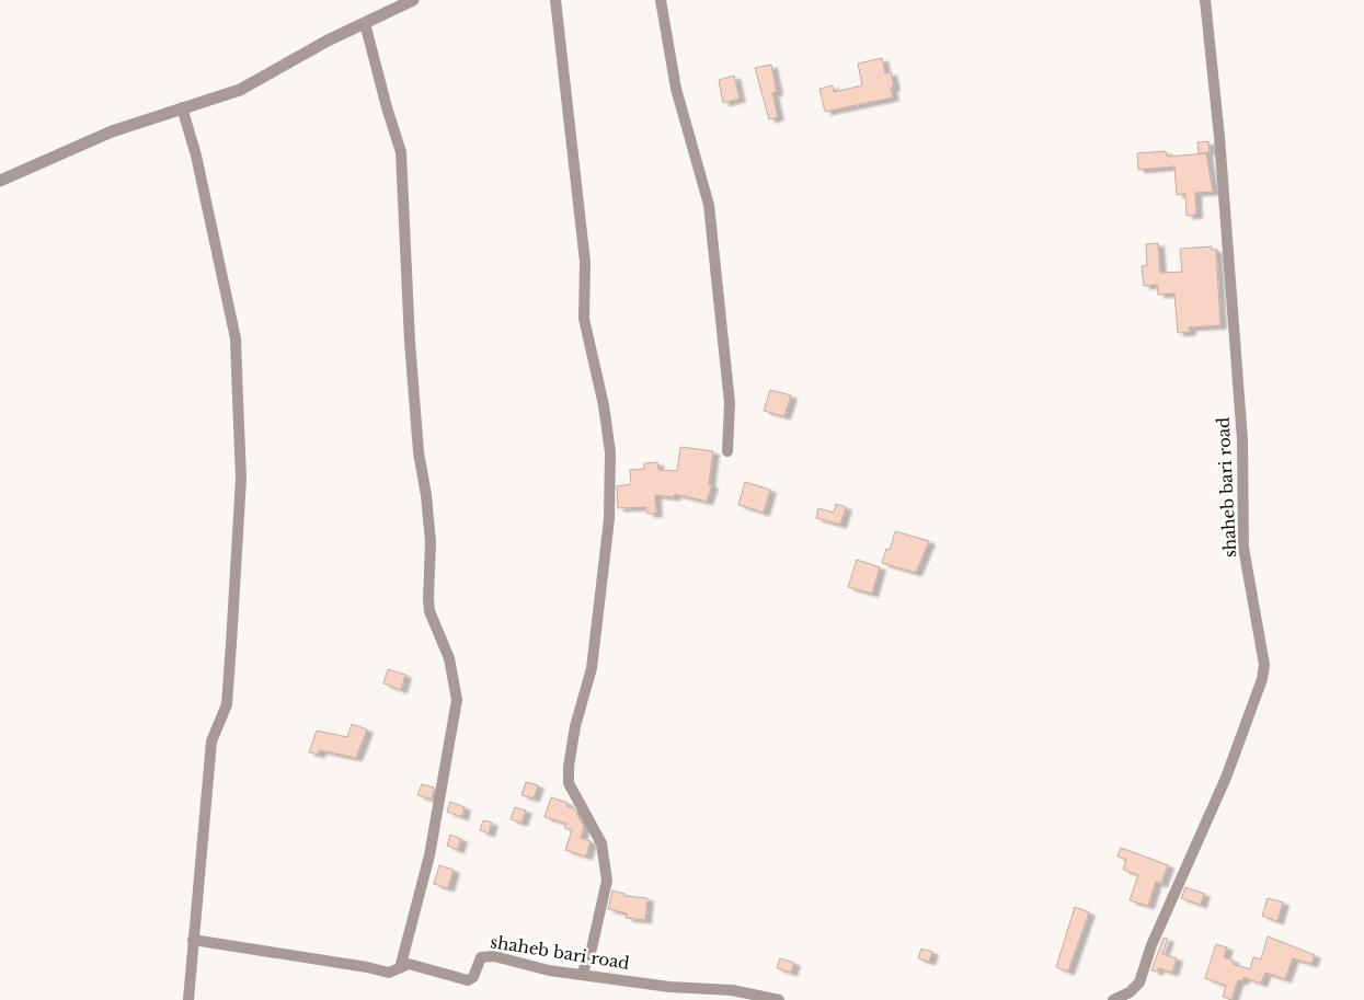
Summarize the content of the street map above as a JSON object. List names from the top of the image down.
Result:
{
  "streets": {
    "street": ["shaheb bari road"]
  }
}
